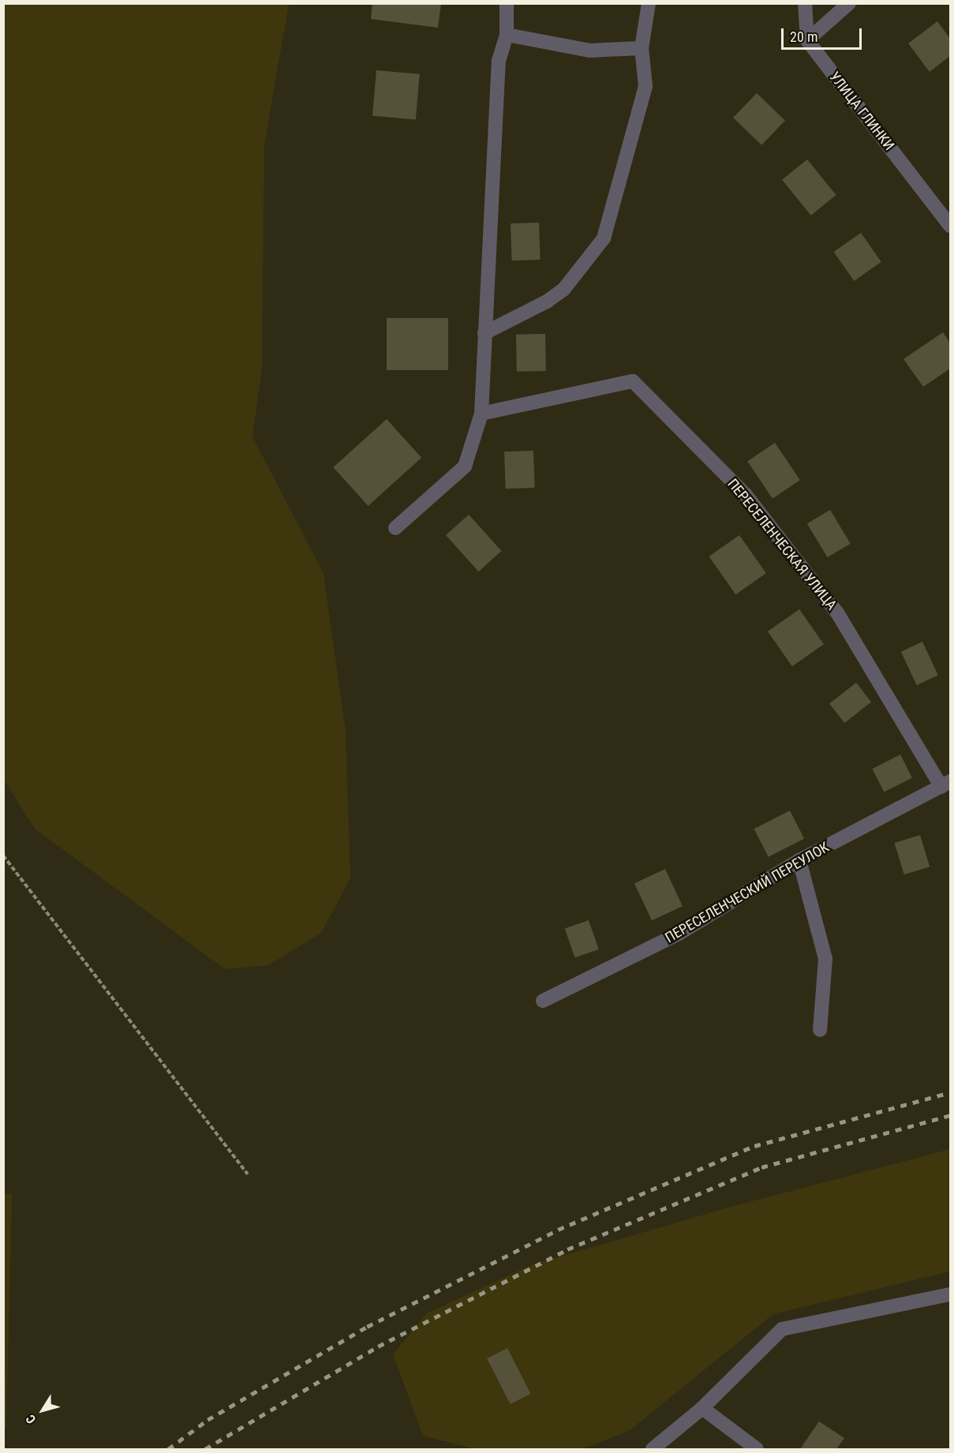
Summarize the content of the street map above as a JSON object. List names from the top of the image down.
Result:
{
  "streets": {
    "street": ["УЛИЦА ГЛИНКИ", "ПЕРЕСЕЛЕНЧЕСКАЯ УЛИЦА", "ПЕРЕСЕЛЕНЧЕСКИЙ ПЕРЕУЛОК"]
  },
  "crossings": [
    ["ПЕРЕСЕЛЕНЧЕСКАЯ УЛИЦА", "ПЕРЕСЕЛЕНЧЕСКИЙ ПЕРЕУЛОК"]
  ],
  "scale_bar": "20 m",
  "north": "bottom left"
}
